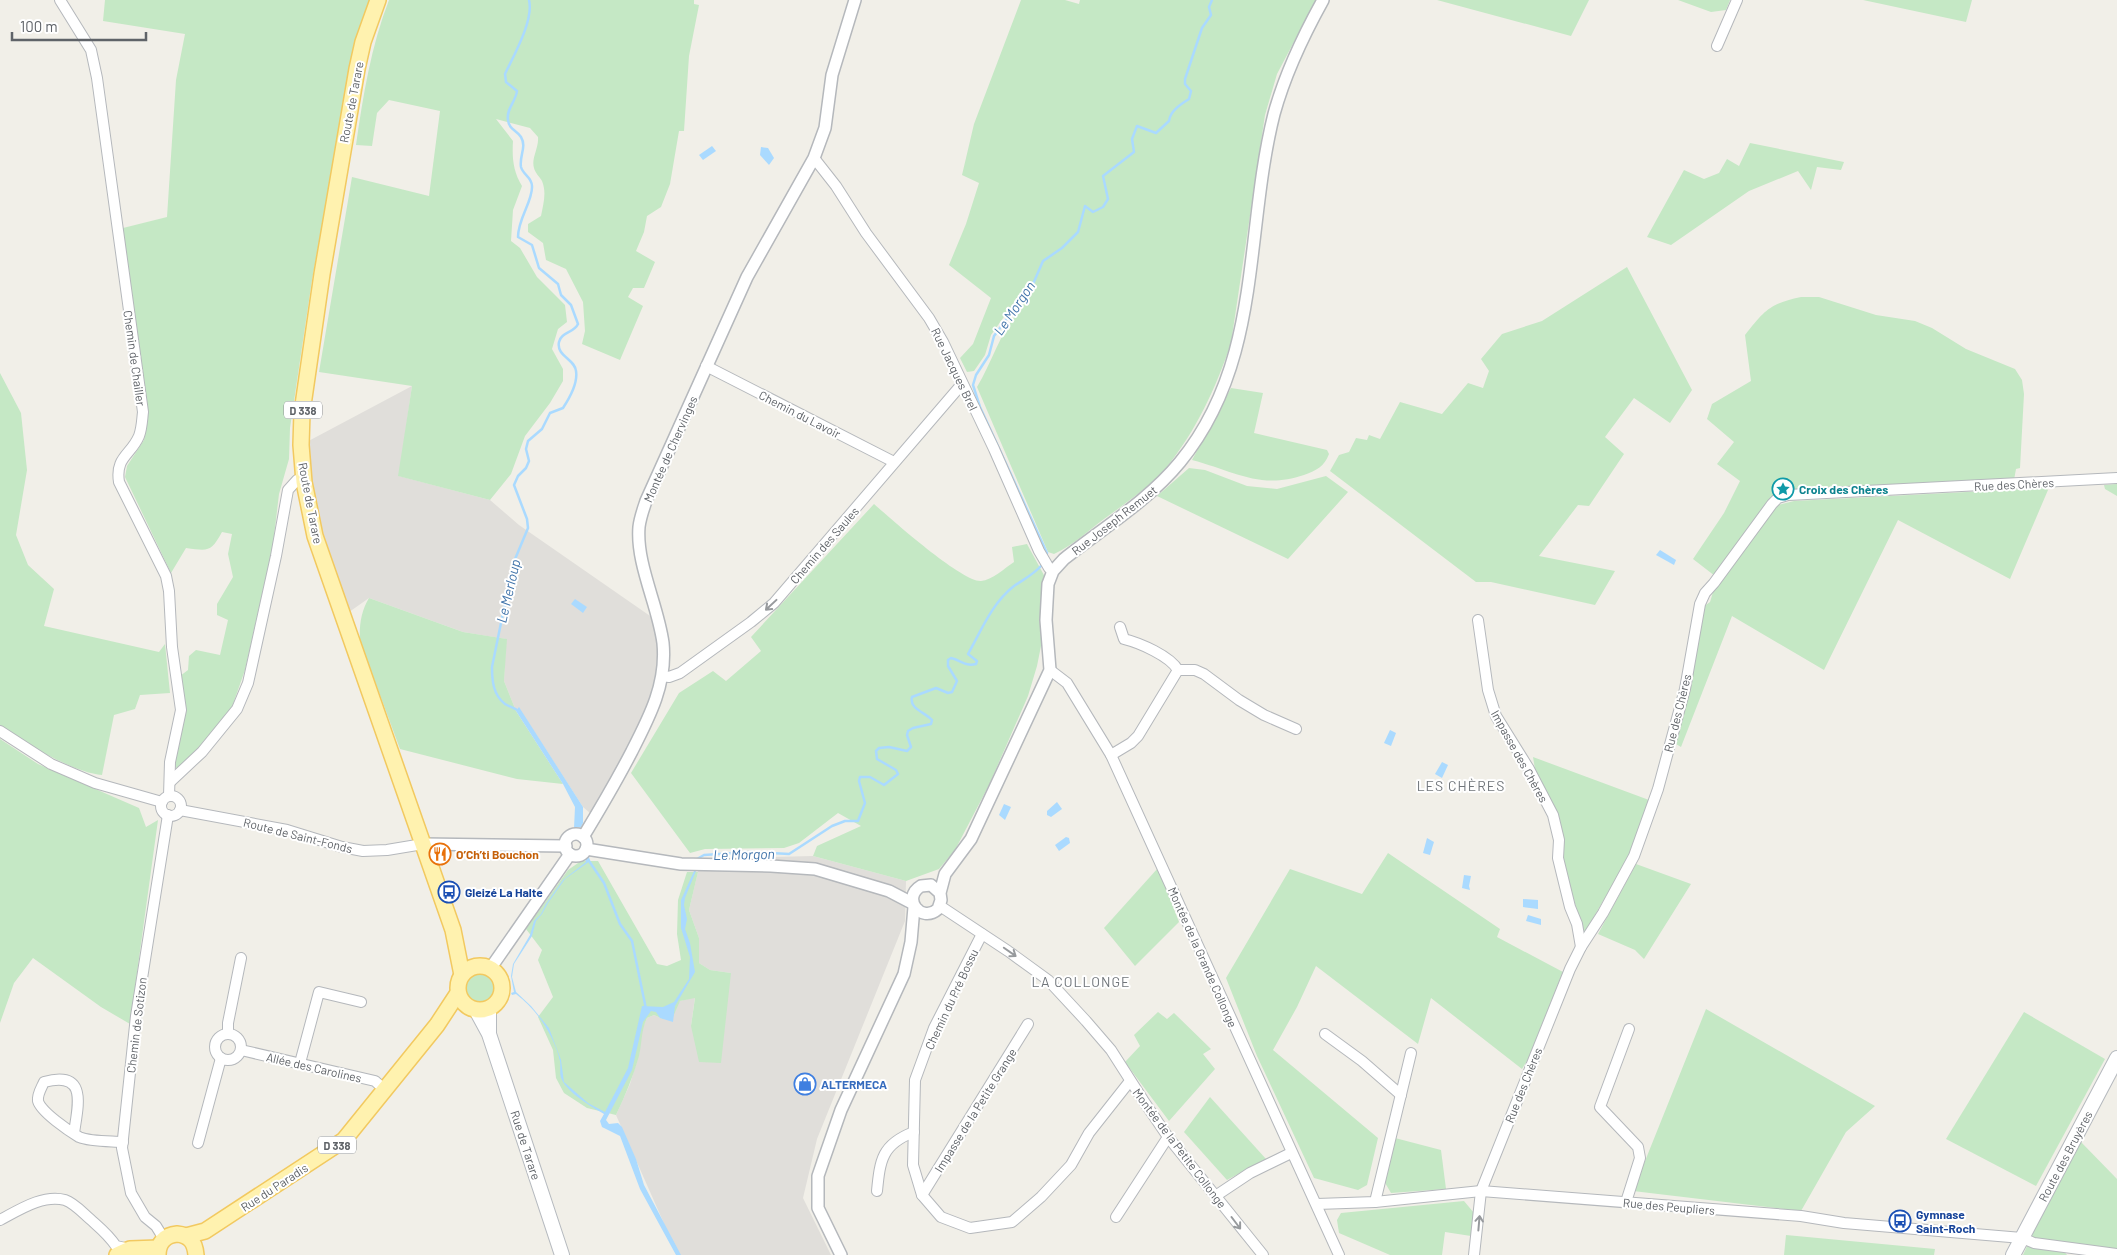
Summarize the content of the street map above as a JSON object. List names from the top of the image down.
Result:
{
  "streets": {
    "main road": [
      "Route de Tarare",
      "D 338",
      "Rue de Tarare",
      "Route des Bruyères",
      "Rue du Paradis"
    ],
    "street": [
      "Chemin de Chailler",
      "Rue Jacques Brel",
      "Chemin du Lavoir",
      "Montée de Chervinges",
      "Rue des Chères",
      "Rue Joseph Remuet",
      "Chemin des Saules",
      "Impasse des Chères",
      "Route de Saint-Fonds",
      "Montée de la Grande Collonge",
      "Chemin du Pré Bossu",
      "Chemin de Sotizon",
      "Allée des Carolines",
      "Impasse de la Petite Grange",
      "Montée de la Petite Collonge",
      "Rue des Peupliers"
    ]
  },
  "crossings": [
    ["Route de Tarare", "Route de Saint-Fonds"],
    ["Route de Tarare", "Rue de Tarare"],
    ["Route de Tarare", "Rue du Paradis"],
    ["Chemin de Chailler", "Route de Saint-Fonds"],
    ["Chemin de Chailler", "Chemin de Sotizon"],
    ["Rue Jacques Brel", "Montée de Chervinges"],
    ["Rue Jacques Brel", "Rue Joseph Remuet"],
    ["Rue Jacques Brel", "Chemin des Saules"],
    ["D 338", "Chemin de Sotizon"],
    ["D 338", "Rue du Paradis"],
    ["Chemin du Lavoir", "Montée de Chervinges"],
    ["Chemin du Lavoir", "Chemin des Saules"],
    ["Montée de Chervinges", "Chemin des Saules"],
    ["Montée de Chervinges", "Route de Saint-Fonds"],
    ["Rue des Chères", "Impasse des Chères"],
    ["Rue des Chères", "Rue des Peupliers"],
    ["Route de Saint-Fonds", "Chemin de Sotizon"],
    ["Montée de la Grande Collonge", "Rue des Peupliers"],
    ["Chemin du Pré Bossu", "Impasse de la Petite Grange"],
    ["Chemin du Pré Bossu", "Montée de la Petite Collonge"],
    ["Chemin de Sotizon", "Rue du Paradis"],
    ["Allée des Carolines", "Rue du Paradis"],
    ["Rue de Tarare", "Rue du Paradis"],
    ["Route des Bruyères", "Rue des Peupliers"]
  ],
  "one_way": ["Chemin des Saules", "Montée de la Petite Collonge"],
  "districts": ["LES CHÈRES", "LA COLLONGE"],
  "water": ["Le Morgon", "Le Merloup"],
  "places": {
    "place": ["Croix des Chères"],
    "restaurant": ["O’Ch’ti Bouchon"],
    "bus stop": ["Gleizé La Halte", "Gymnase Saint-Roch"],
    "shop": ["ALTERMECA"]
  },
  "scale_bar": "100 m"
}
